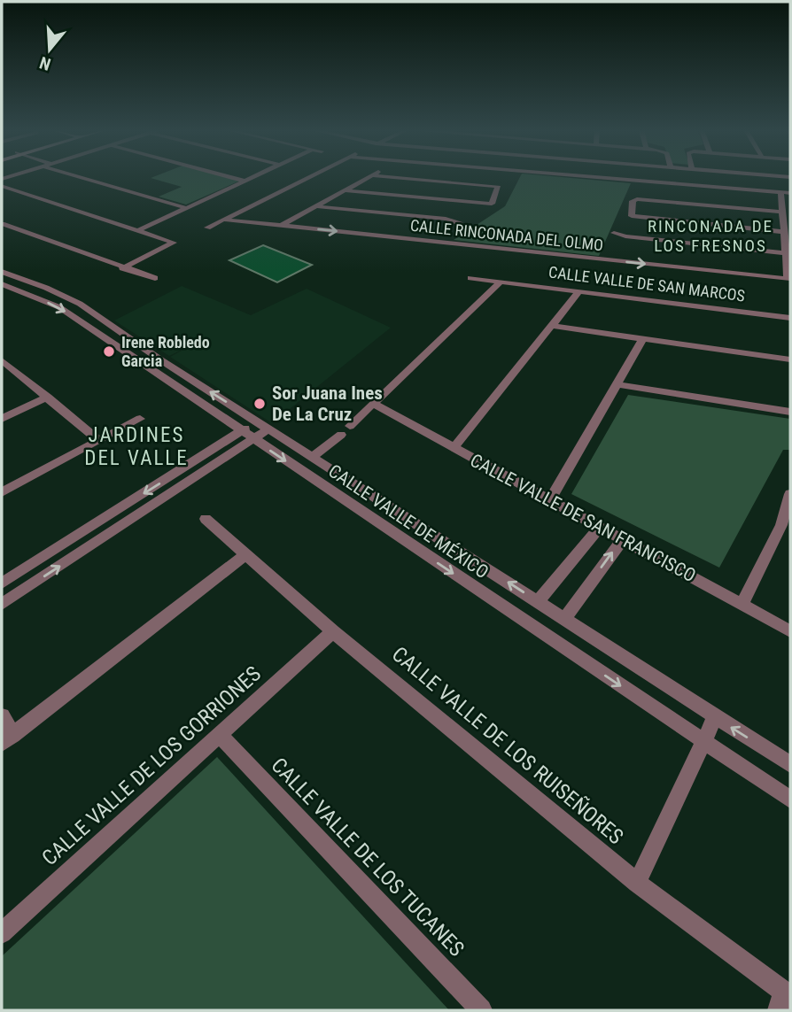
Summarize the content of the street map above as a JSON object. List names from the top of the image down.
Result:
{
  "streets": {
    "street": [
      "CALLE RINCONADA DEL OLMO",
      "CALLE VALLE DE SAN MARCOS",
      "CALLE VALLE DE SAN FRANCISCO",
      "CALLE VALLE DE MÉXICO",
      "CALLE VALLE DE LOS RUISEÑORES",
      "CALLE VALLE DE LOS GORRIONES",
      "CALLE VALLE DE LOS TUCANES"
    ]
  },
  "crossings": [
    ["CALLE VALLE DE LOS RUISEÑORES", "CALLE VALLE DE LOS GORRIONES"],
    ["CALLE VALLE DE LOS GORRIONES", "CALLE VALLE DE LOS TUCANES"]
  ],
  "districts": ["RINCONADA DE LOS FRESNOS", "JARDINES DEL VALLE"],
  "places": ["Irene Robledo Garcia", "Sor Juana Ines De La Cruz"],
  "north": "bottom"
}
